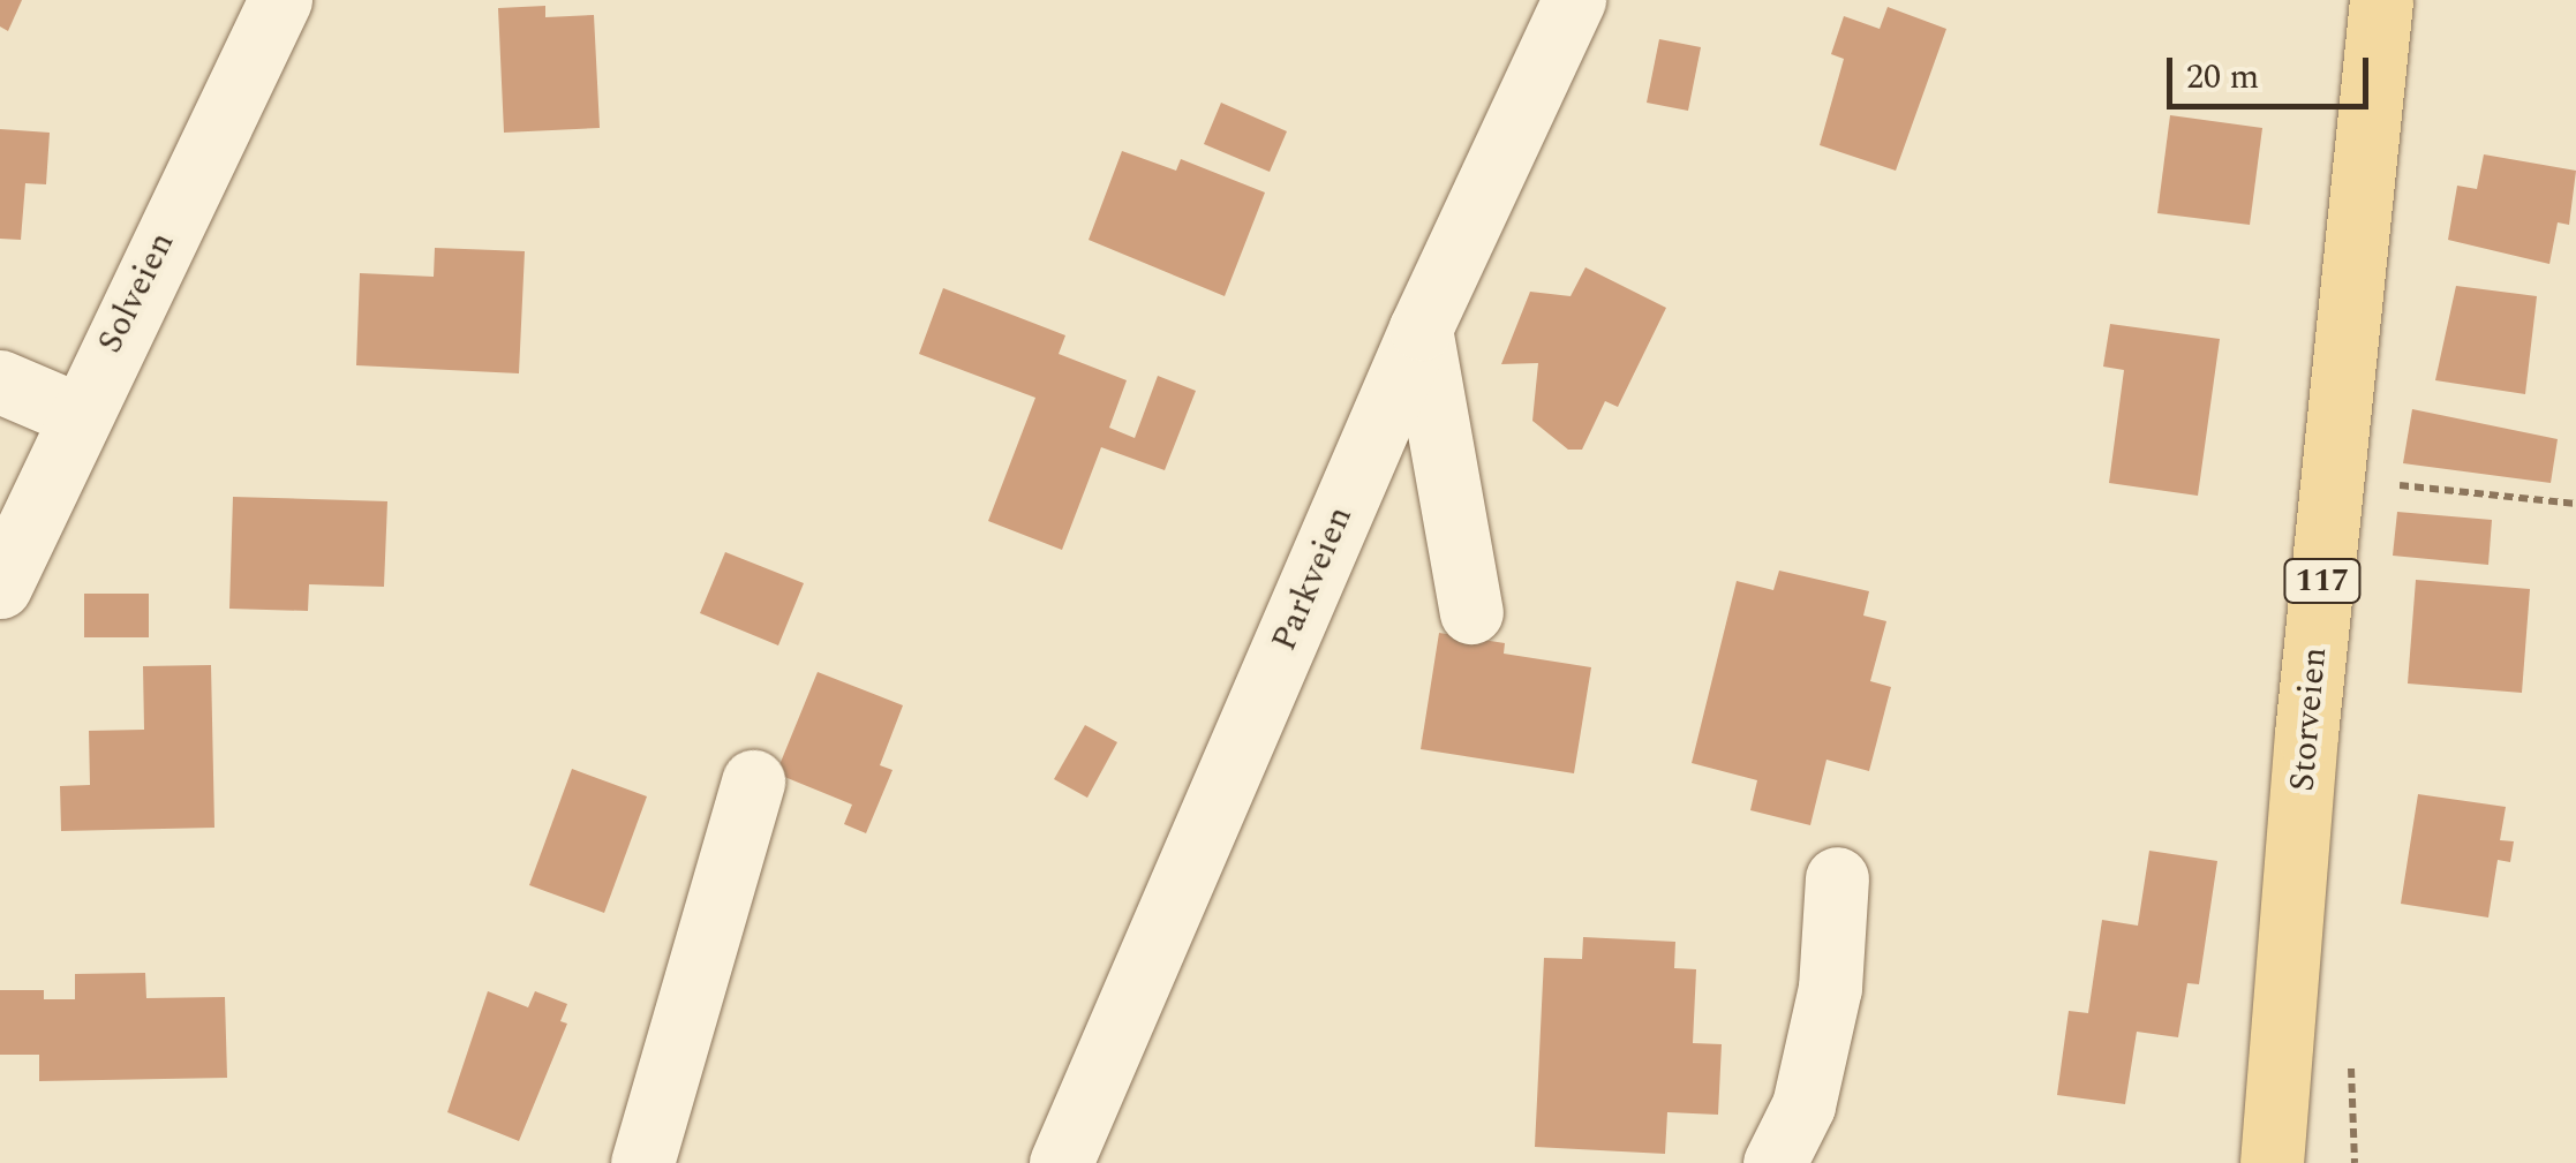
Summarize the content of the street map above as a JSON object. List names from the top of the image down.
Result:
{
  "streets": {
    "main road": ["117", "Storveien"],
    "street": ["Solveien", "Parkveien"]
  },
  "scale_bar": "20 m"
}
